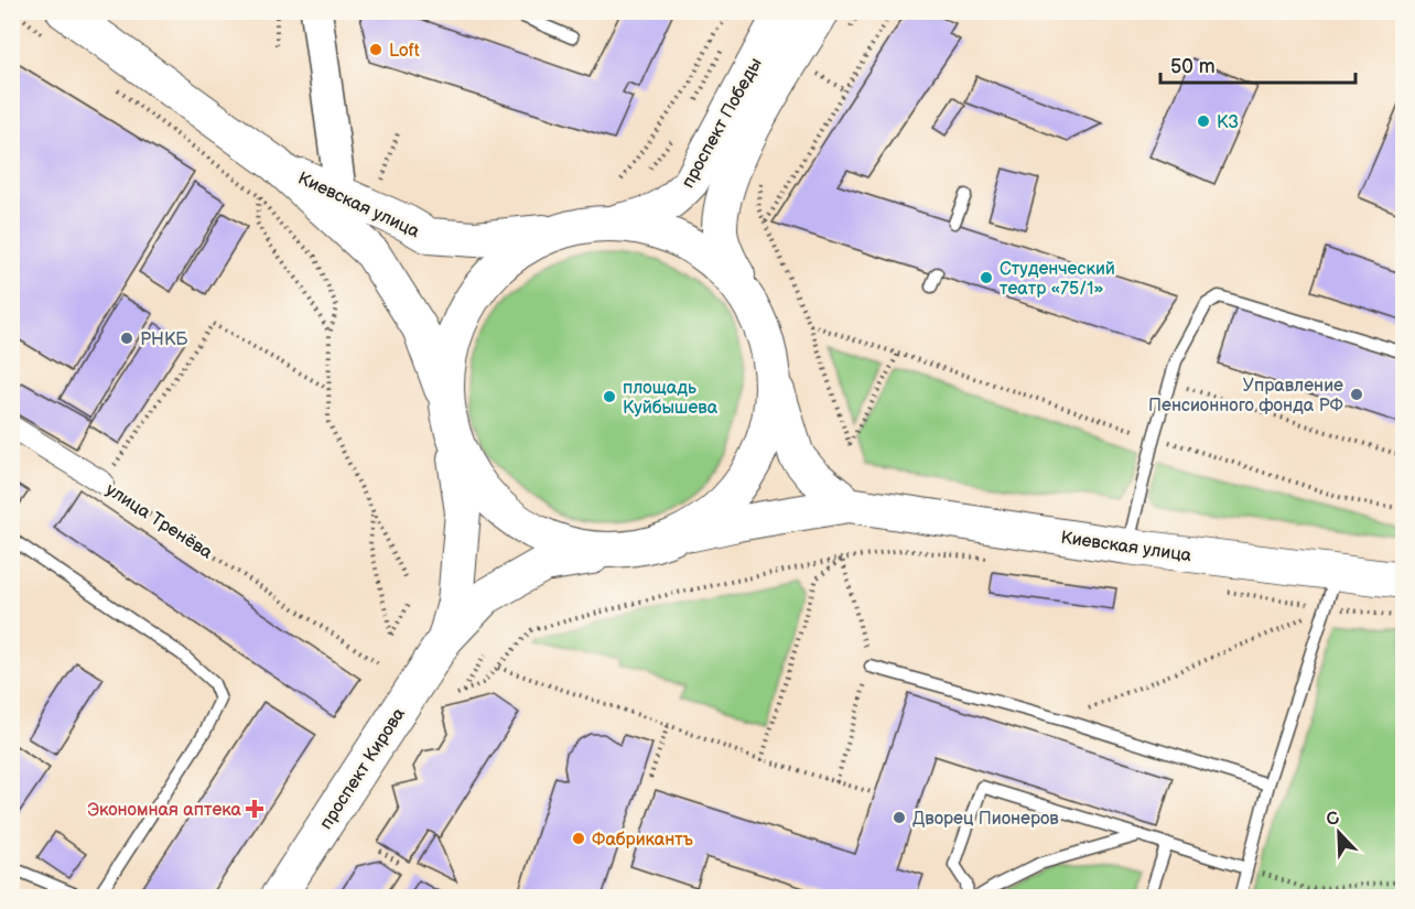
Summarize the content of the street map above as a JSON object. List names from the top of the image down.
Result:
{
  "streets": {
    "main road": ["проспект Победы", "Киевская улица", "проспект Кирова"],
    "street": ["улица Тренёва"]
  },
  "places": {
    "other": [
      "Loft",
      "К3",
      "Студенческий театр «75/1»",
      "РНКБ",
      "Управление Пенсионного фонда РФ",
      "площадь Куйбышева",
      "Дворец Пионеров",
      "Фабрикантъ"
    ],
    "health": ["Экономная аптека"]
  },
  "scale_bar": "50 m",
  "north": "top left"
}
